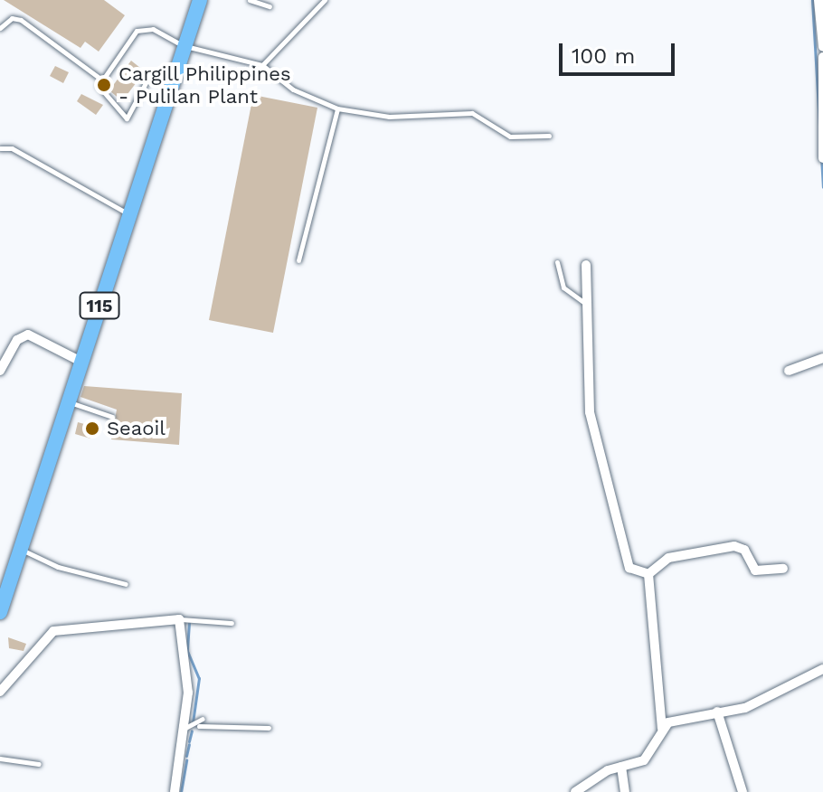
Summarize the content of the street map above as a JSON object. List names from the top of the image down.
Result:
{
  "streets": {
    "main road": ["115"]
  },
  "places": ["Cargill Philippines - Pulilan Plant", "Seaoil"],
  "scale_bar": "100 m"
}
